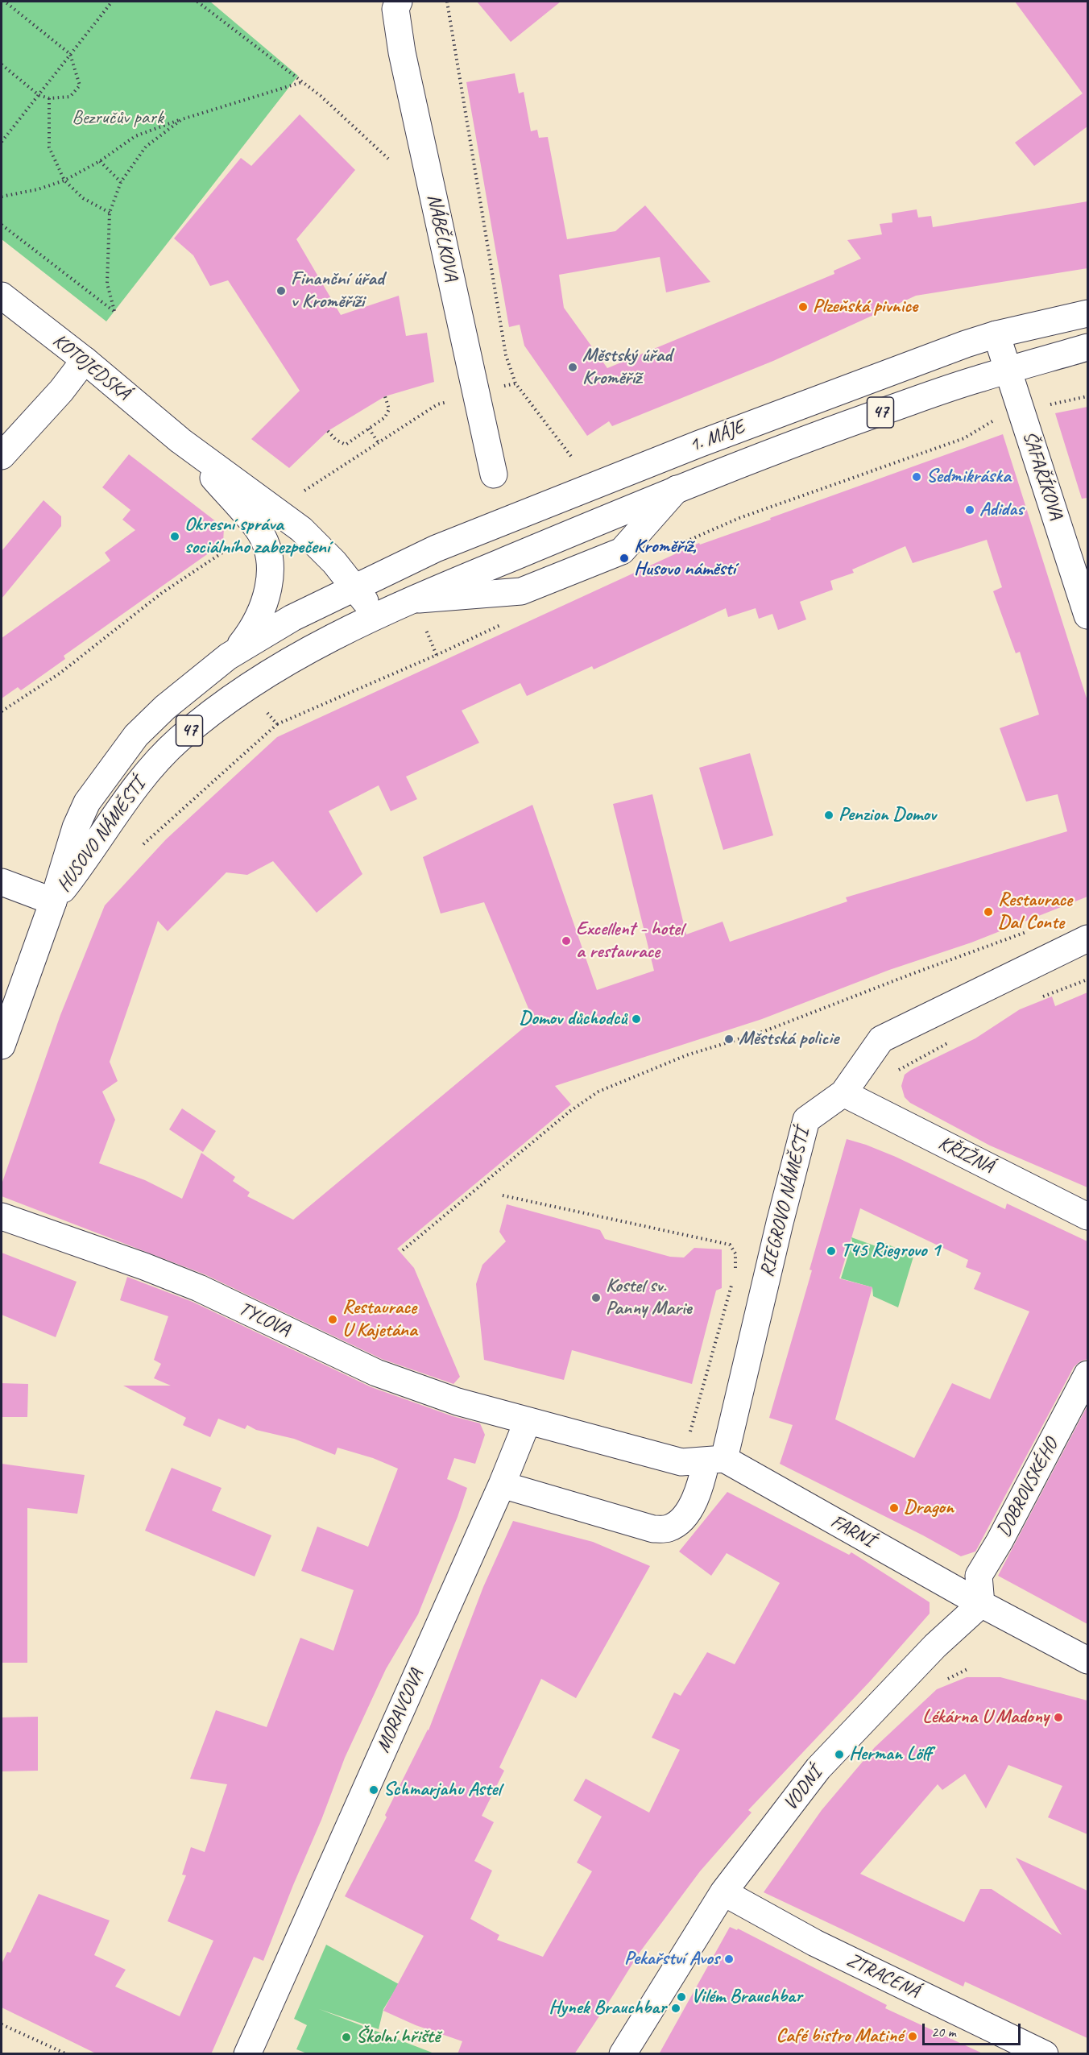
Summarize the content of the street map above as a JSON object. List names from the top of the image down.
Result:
{
  "streets": {
    "street": [
      "NÁBĚLKOVA",
      "KOTOJEDSKÁ",
      "47",
      "1. MÁJE",
      "ŠAFAŘÍKOVA",
      "HUSOVO NÁMĚSTÍ",
      "KŘIŽNÁ",
      "RIEGROVO NÁMĚSTÍ",
      "TYLOVA",
      "DOBROVSKÉHO",
      "FARNÍ",
      "MORAVCOVA",
      "VODNÍ",
      "ZTRACENÁ"
    ]
  },
  "crossings": [
    ["47", "HUSOVO NÁMĚSTÍ"],
    ["1. MÁJE", "ŠAFAŘÍKOVA"],
    ["1. MÁJE", "HUSOVO NÁMĚSTÍ"],
    ["KŘIŽNÁ", "RIEGROVO NÁMĚSTÍ"],
    ["RIEGROVO NÁMĚSTÍ", "FARNÍ"],
    ["RIEGROVO NÁMĚSTÍ", "MORAVCOVA"],
    ["TYLOVA", "MORAVCOVA"],
    ["DOBROVSKÉHO", "FARNÍ"],
    ["DOBROVSKÉHO", "VODNÍ"],
    ["FARNÍ", "VODNÍ"],
    ["VODNÍ", "ZTRACENÁ"]
  ],
  "parks": ["Bezručův park"],
  "places": [
    "Finanční úřad v Kroměříži",
    "Plzeňská pivnice",
    "Městský úřad Kroměříž",
    "Sedmikráska",
    "Adidas",
    "Okresní správa sociálního zabezpečení",
    "Kroměříž, Husovo náměstí",
    "Penzion Domov",
    "Restaurace Dal Conte",
    "Excellent - hotel a restaurace",
    "Domov důchodců",
    "Městská policie",
    "T45 Riegrovo 1",
    "Kostel sv. Panny Marie",
    "Restaurace U Kajetána",
    "Dragon",
    "Lékárna U Madony",
    "Herman Löff",
    "Schmarjahu Astel",
    "Pekařství Avos",
    "Vilém Brauchbar",
    "Hynek Brauchbar",
    "Café bistro Matiné",
    "Školní hřiště"
  ],
  "scale_bar": "20 m"
}
